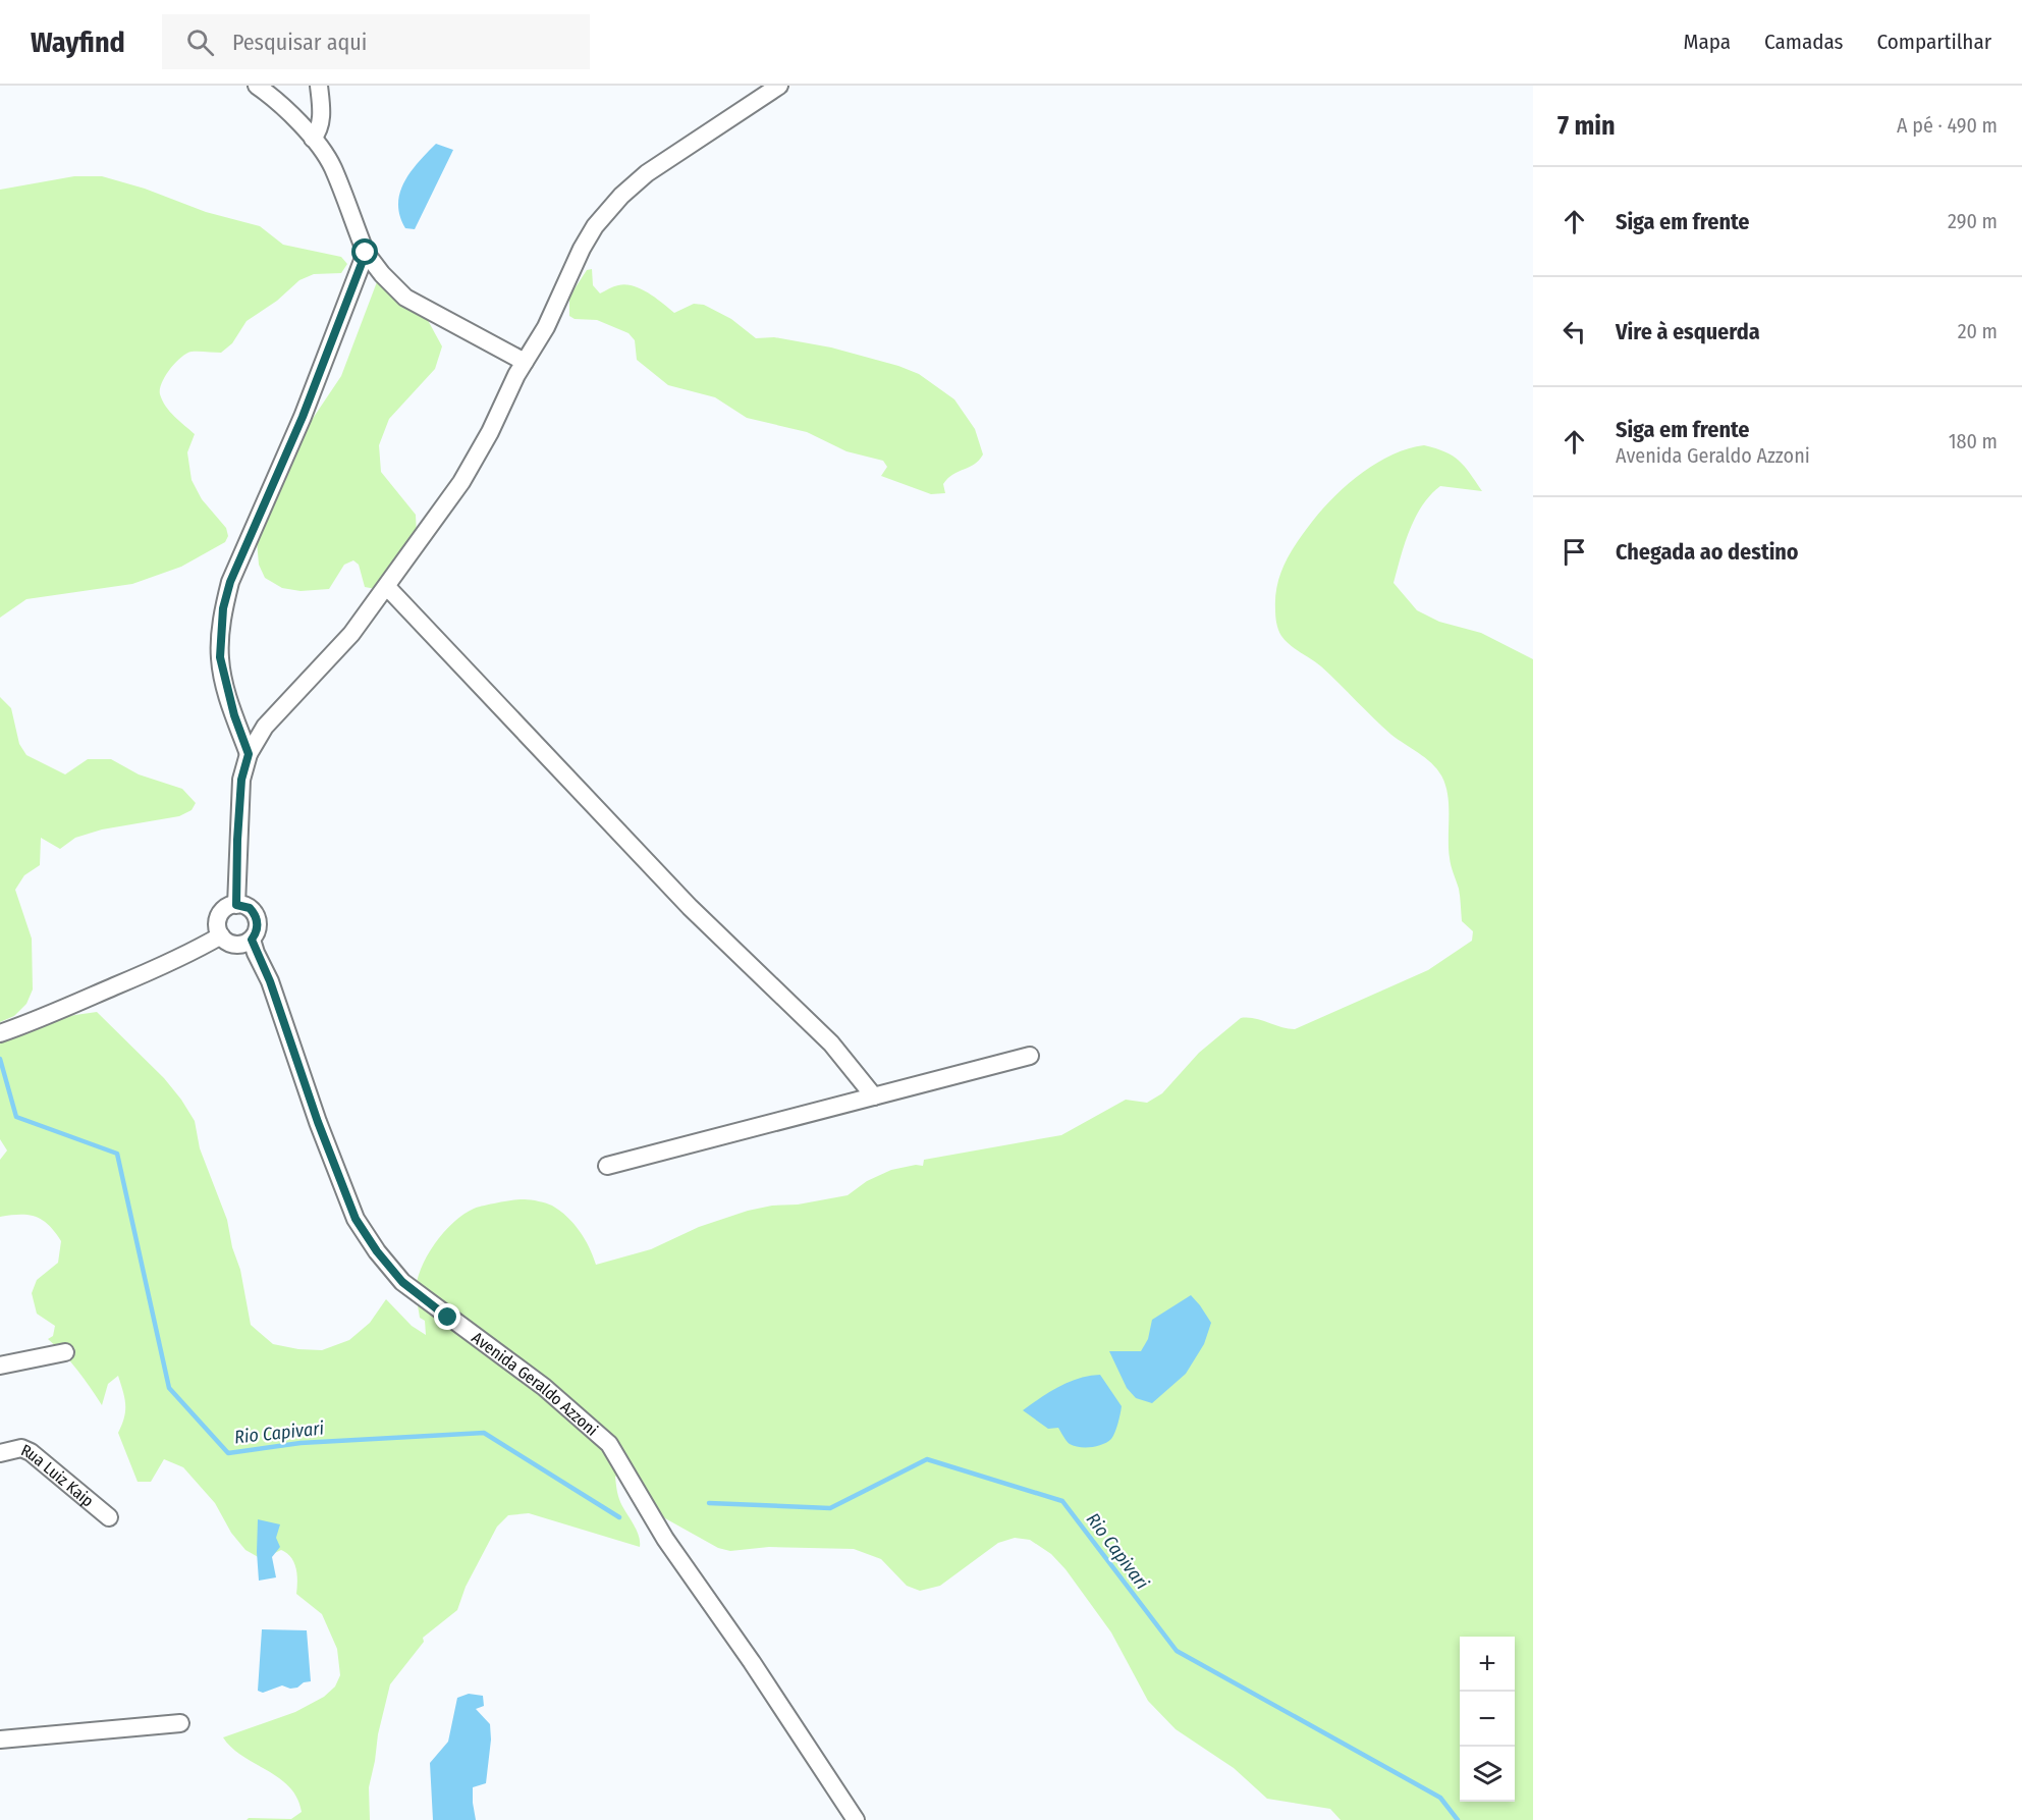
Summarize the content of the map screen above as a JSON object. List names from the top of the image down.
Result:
{
  "streets": {
    "street": ["Avenida Geraldo Azzoni", "Rua Luiz Kaip"]
  },
  "water": ["Rio Capivari"],
  "page": {
    "header": "Wayfind",
    "search": "Pesquisar aqui",
    "nav": ["Mapa", "Camadas", "Compartilhar"],
    "heading": ["7 min", "A pé · 490 m"],
    "list": [
      ["Siga em frente", "290 m"],
      ["Vire à esquerda", "20 m"],
      ["Siga em frente", "Avenida Geraldo Azzoni", "180 m"],
      "Chegada ao destino"
    ],
    "map_buttons": ["+", "−"]
  }
}
